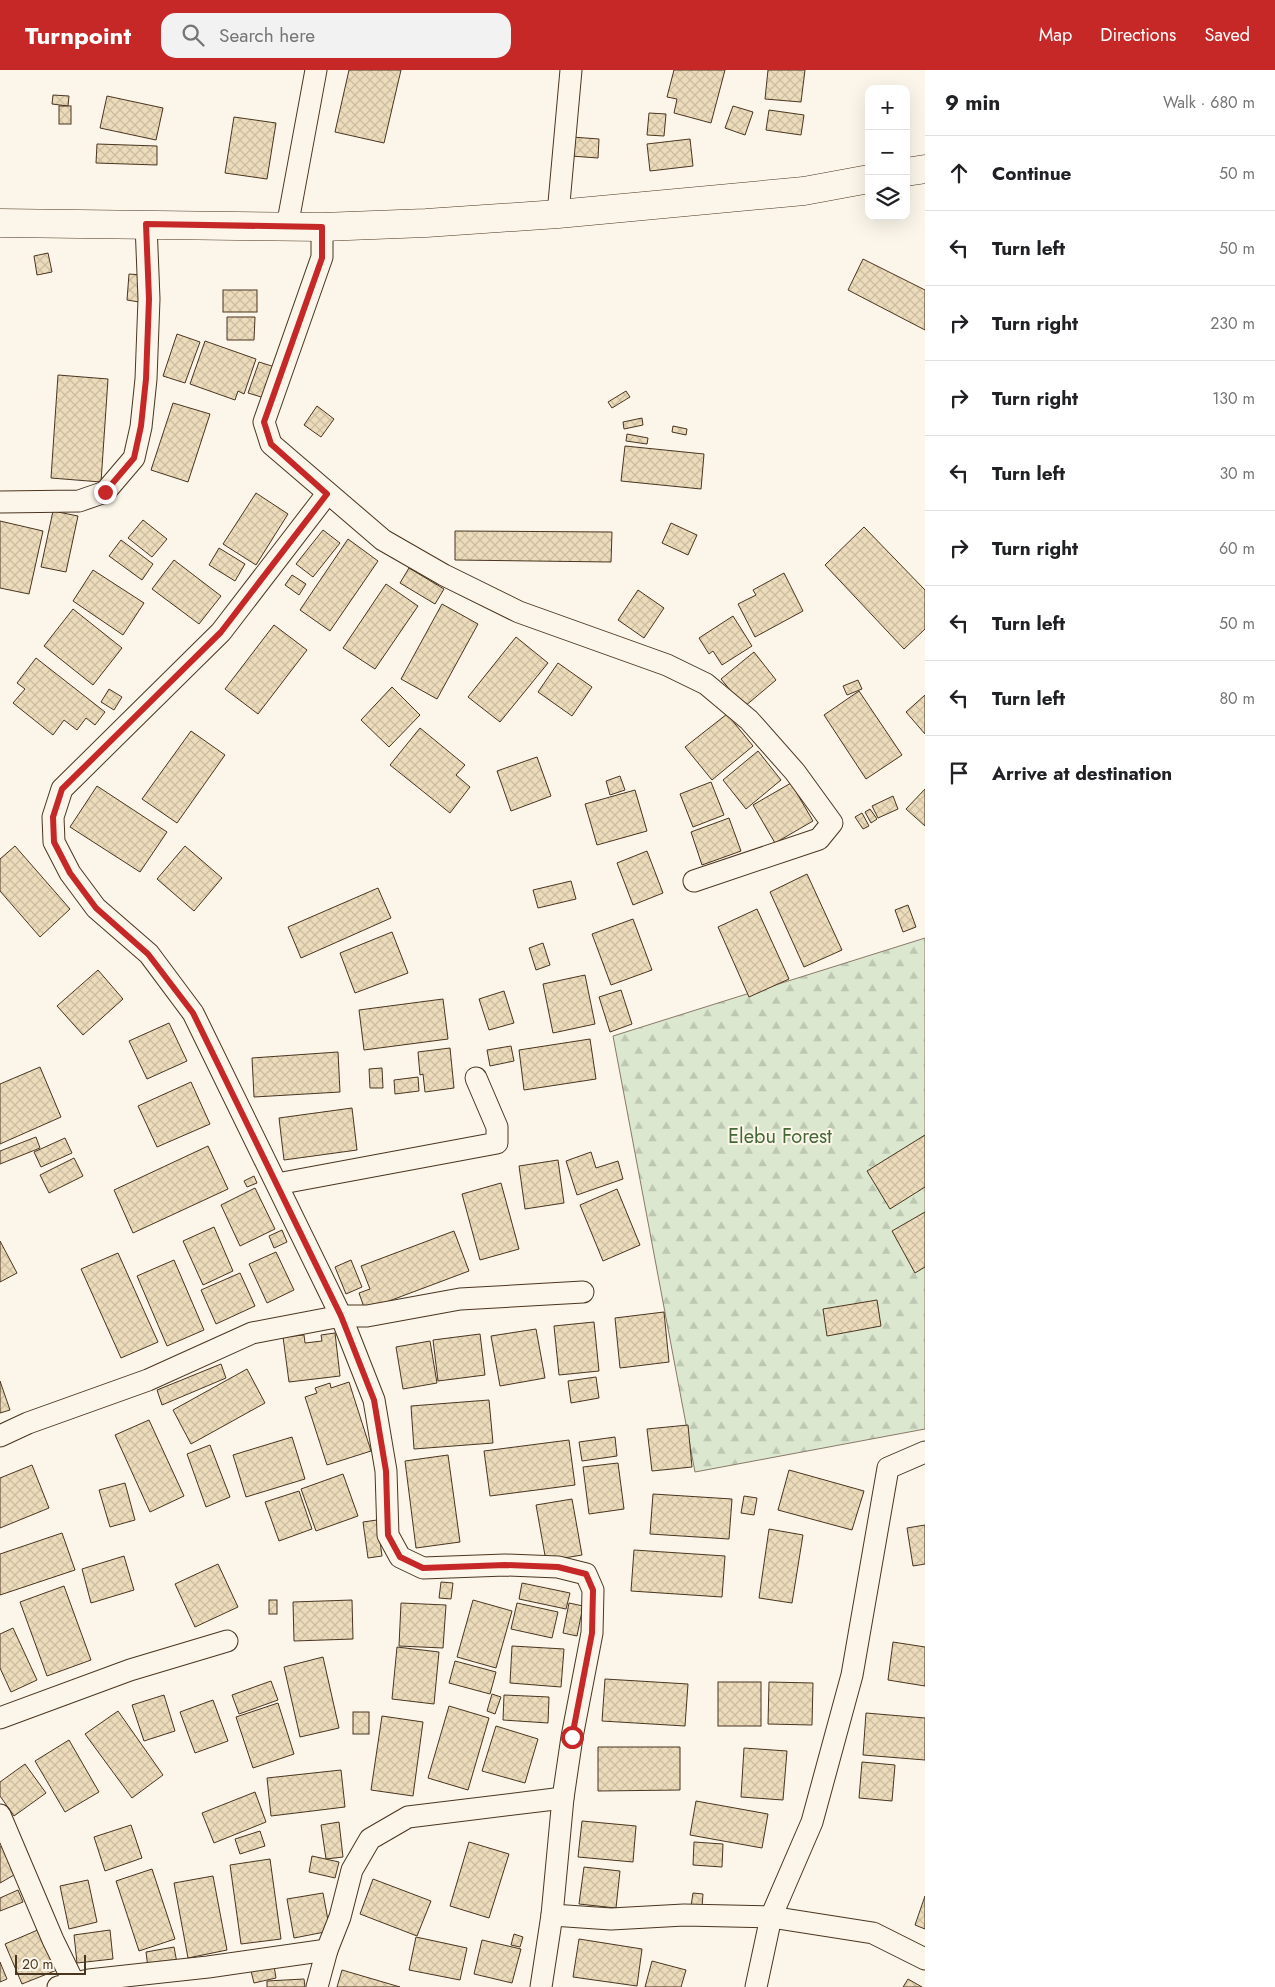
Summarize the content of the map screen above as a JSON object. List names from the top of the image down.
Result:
{
  "parks": ["Elebu Forest"],
  "scale_bar": "20 m",
  "page": {
    "header": "Turnpoint",
    "search": "Search here",
    "nav": ["Map", "Directions", "Saved"],
    "heading": ["9 min", "Walk · 680 m"],
    "map_buttons": ["+", "−"],
    "list": [
      ["Continue", "50 m"],
      ["Turn left", "50 m"],
      ["Turn right", "230 m"],
      ["Turn right", "130 m"],
      ["Turn left", "30 m"],
      ["Turn right", "60 m"],
      ["Turn left", "50 m"],
      ["Turn left", "80 m"],
      "Arrive at destination"
    ],
    "scale": "20 m"
  }
}
